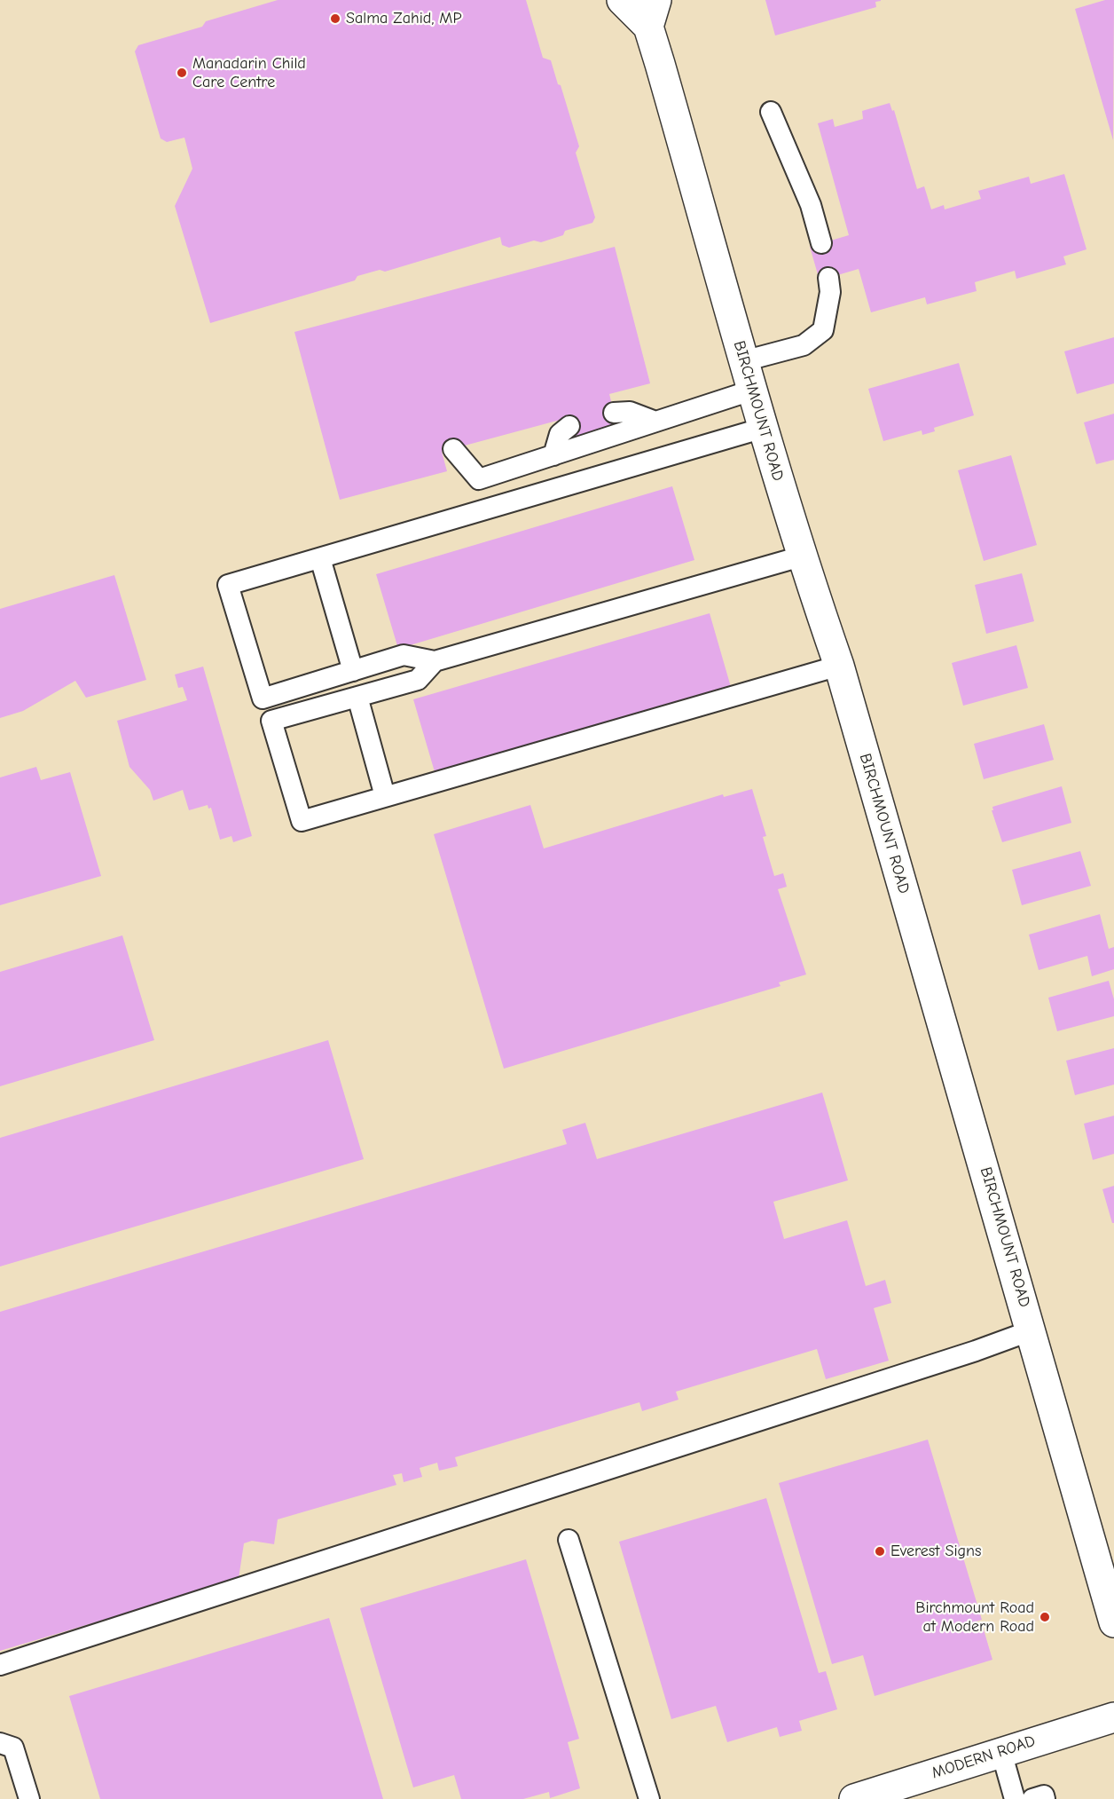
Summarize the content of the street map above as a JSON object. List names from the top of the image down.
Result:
{
  "streets": {
    "main road": ["BIRCHMOUNT ROAD", "MODERN ROAD"]
  },
  "places": [
    "Salma Zahid, MP",
    "Manadarin Child Care Centre",
    "Everest Signs",
    "Birchmount Road at Modern Road"
  ]
}
